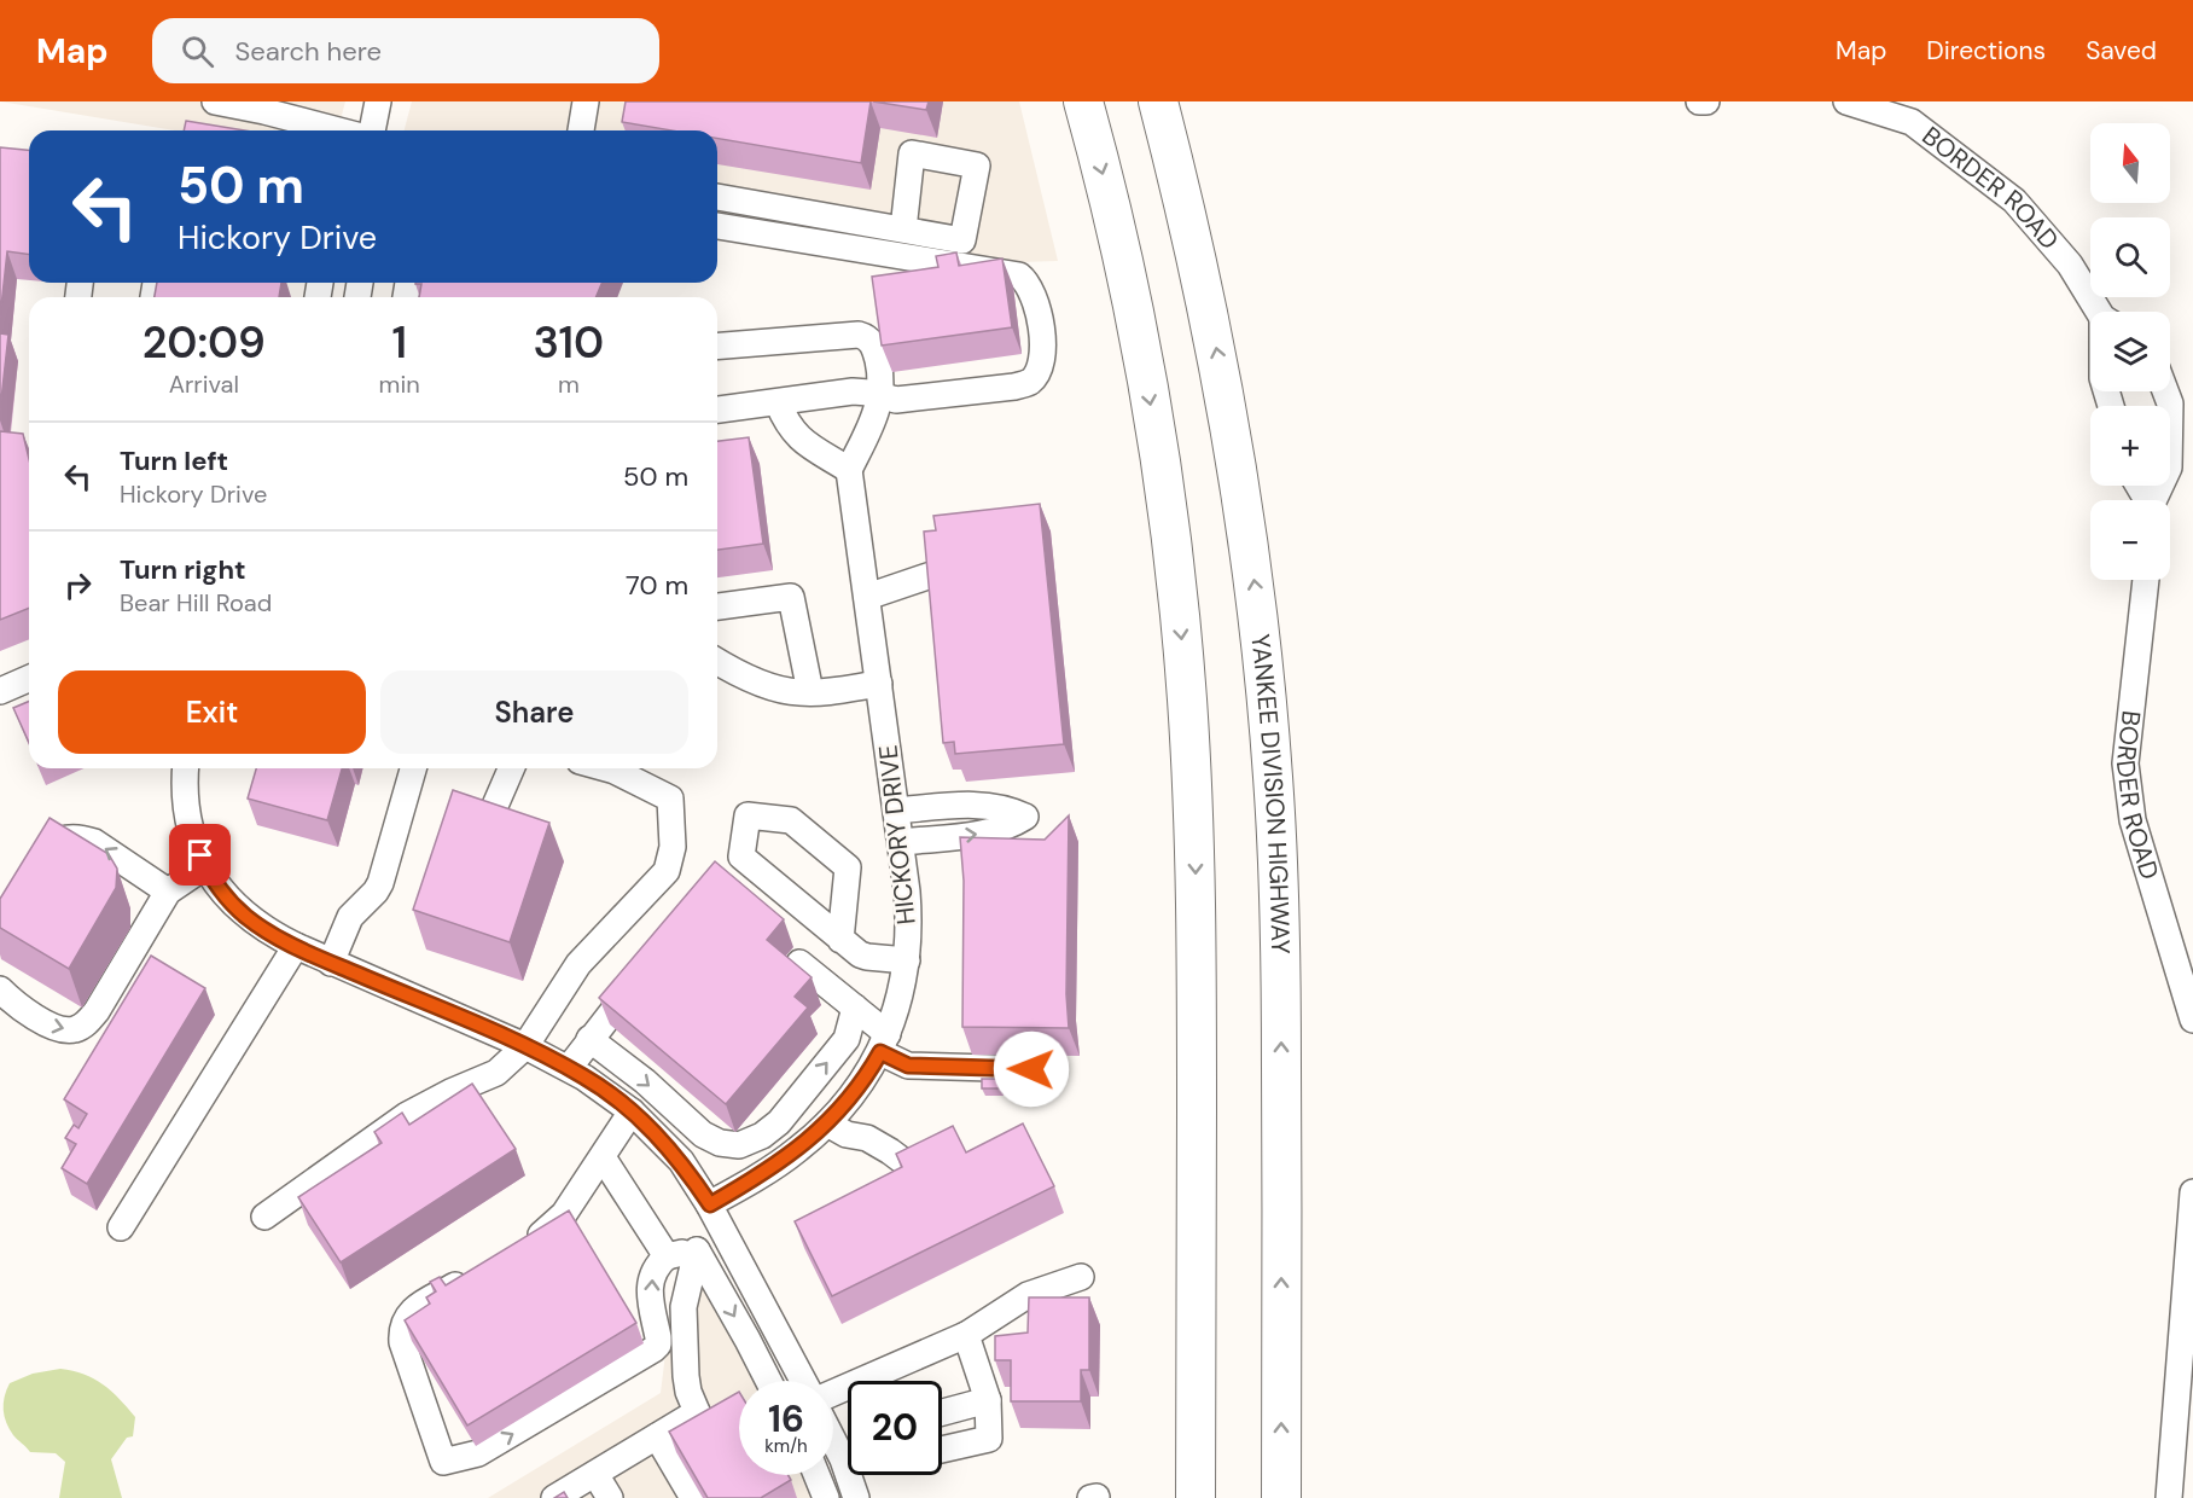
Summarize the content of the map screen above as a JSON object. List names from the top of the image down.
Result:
{
  "streets": {
    "highway": ["YANKEE DIVISION HIGHWAY"],
    "street": ["BORDER ROAD", "HICKORY DRIVE"]
  },
  "north": "top",
  "page": {
    "header": "Map",
    "search": "Search here",
    "nav": ["Map", "Directions", "Saved"],
    "map_buttons": ["+", "−"],
    "turn": ["50 m", "Hickory Drive"],
    "eta": [
      "20:09",
      "Arrival",
      "1",
      "min",
      "310",
      "m"
    ],
    "list": [
      {
        "name": "Turn left",
        "note": "Hickory Drive",
        "value": "50 m"
      },
      {
        "name": "Turn right",
        "note": "Bear Hill Road",
        "value": "70 m"
      }
    ],
    "buttons": ["Exit", "Share"],
    "speed": "16 km/h",
    "limit": "20"
  }
}
